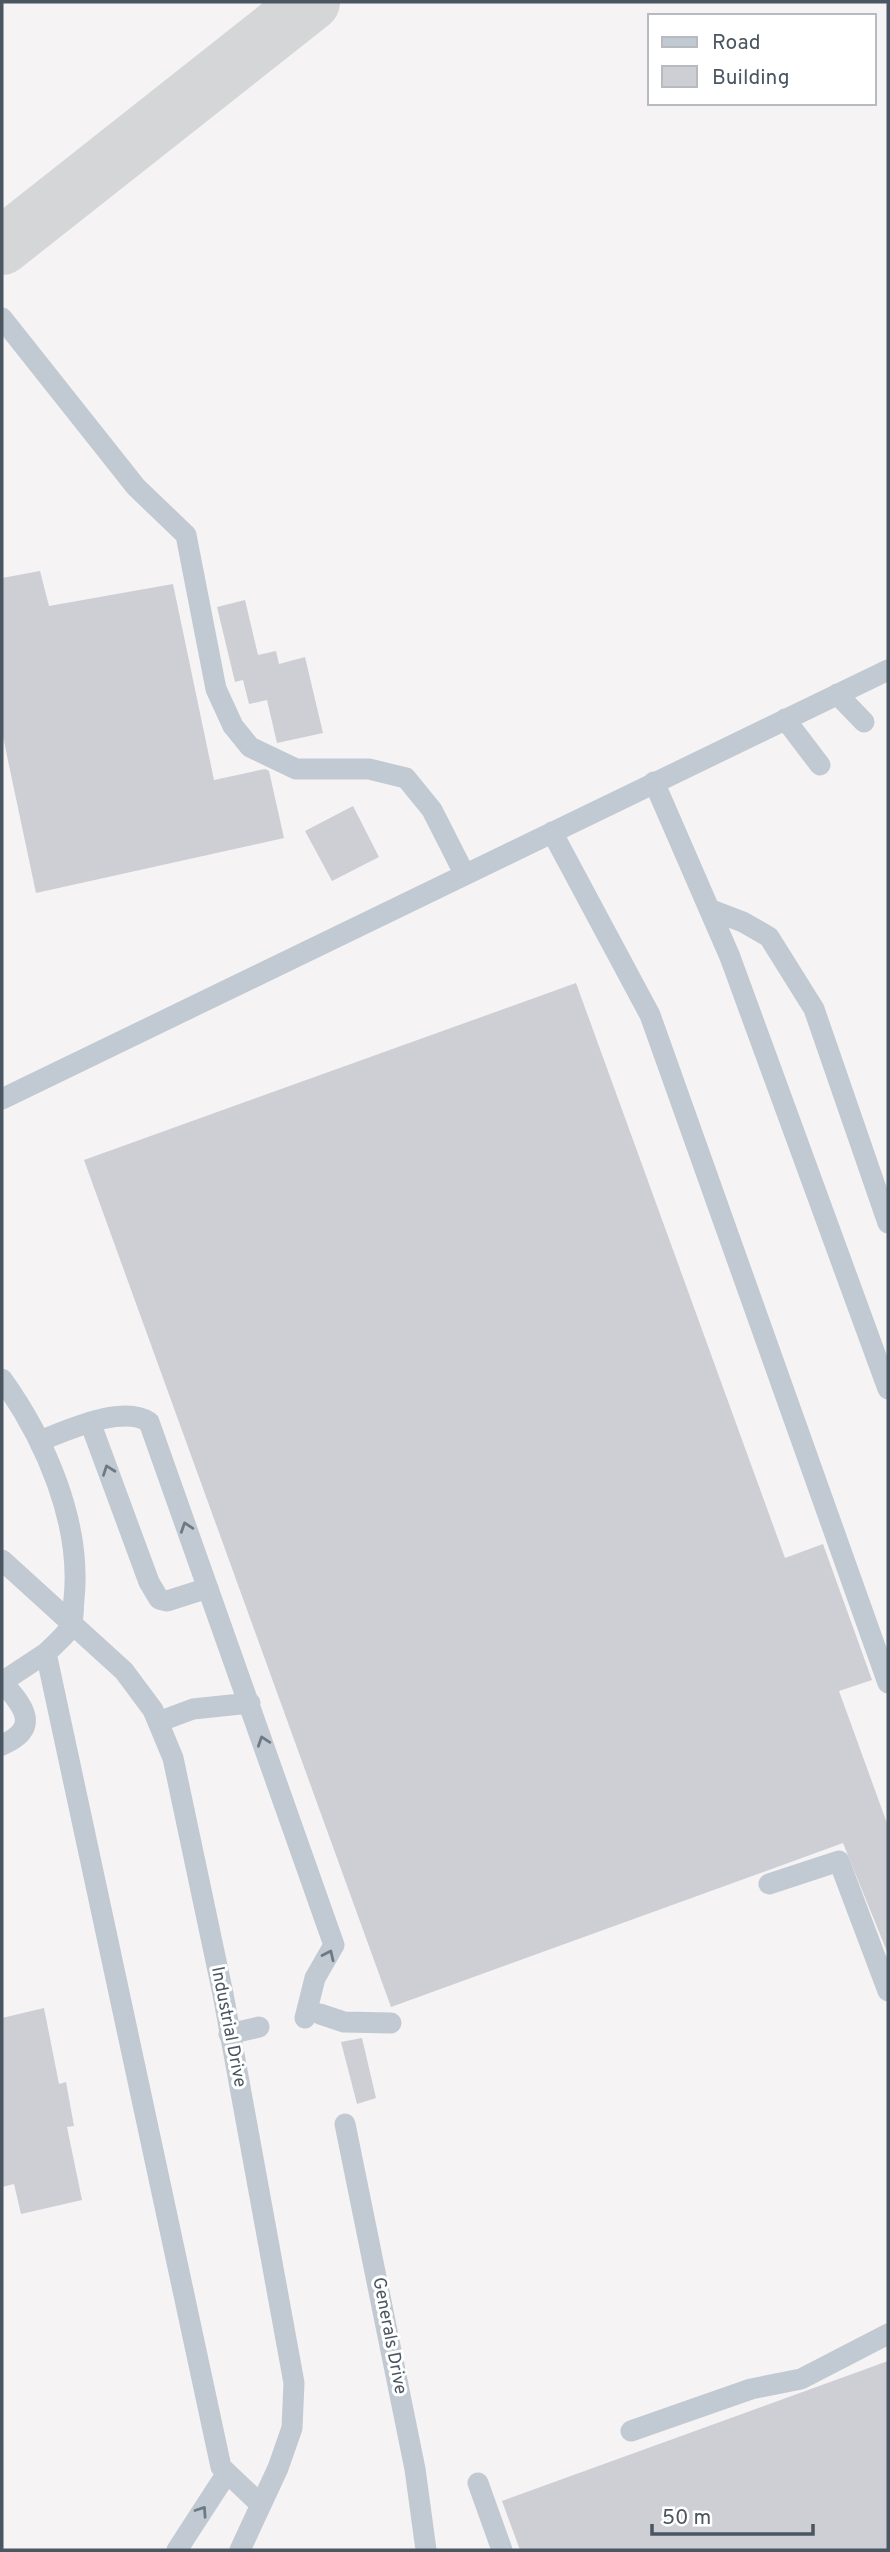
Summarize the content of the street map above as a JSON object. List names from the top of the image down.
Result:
{
  "streets": {
    "street": ["Industrial Drive", "Generals Drive"]
  },
  "legend": ["Road", "Building"],
  "scale_bar": "50 m"
}
